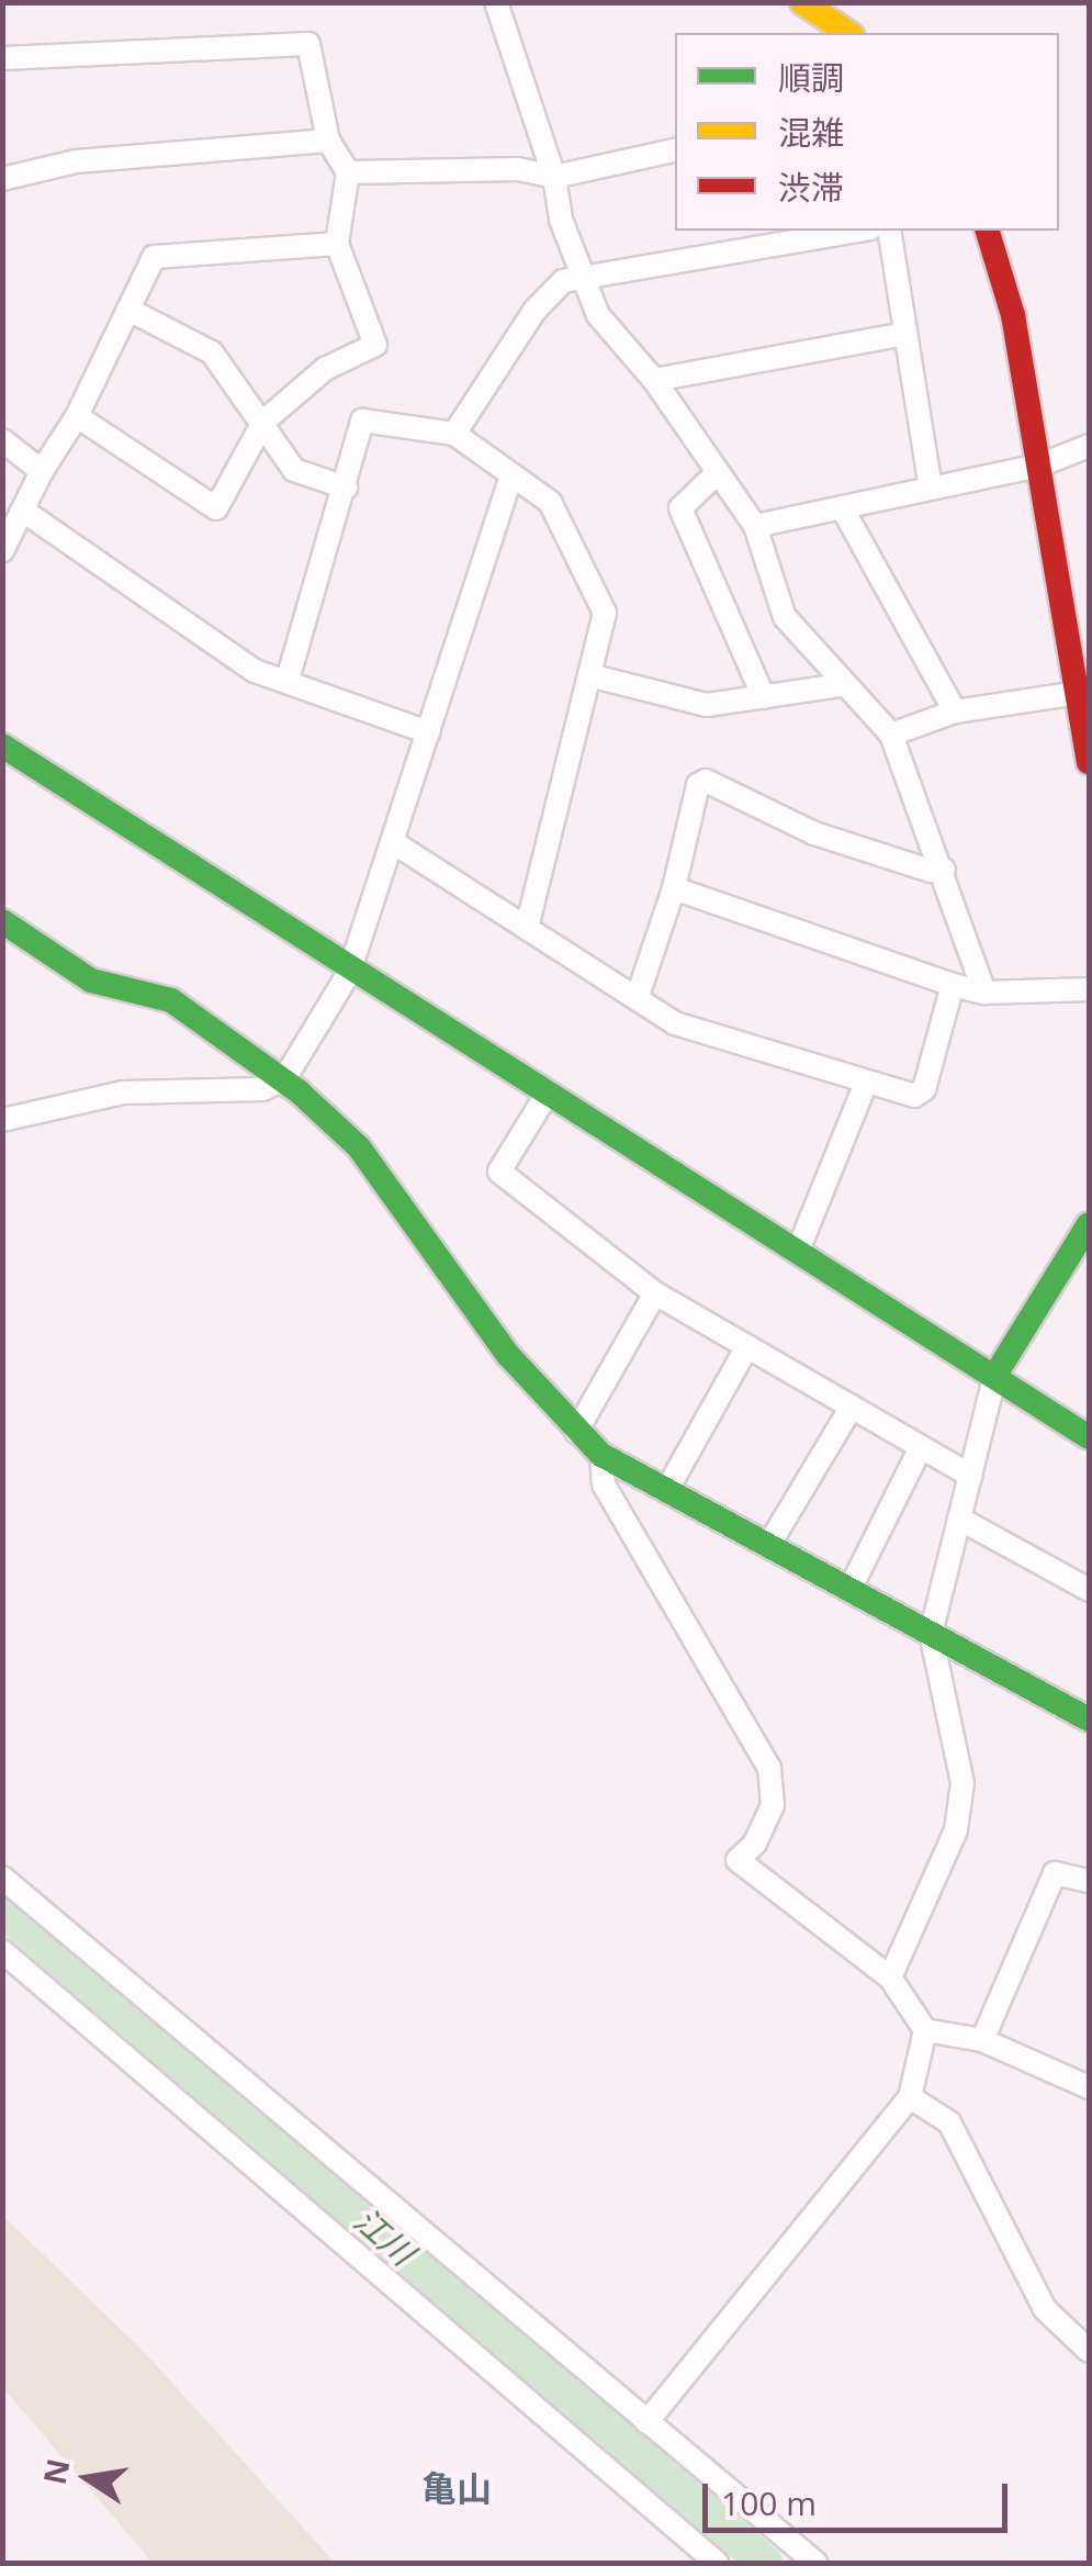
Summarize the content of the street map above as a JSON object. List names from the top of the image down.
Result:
{
  "districts": ["亀山"],
  "water": ["江川"],
  "legend": ["順調", "混雑", "渋滞"],
  "scale_bar": "100 m",
  "north": "left"
}
